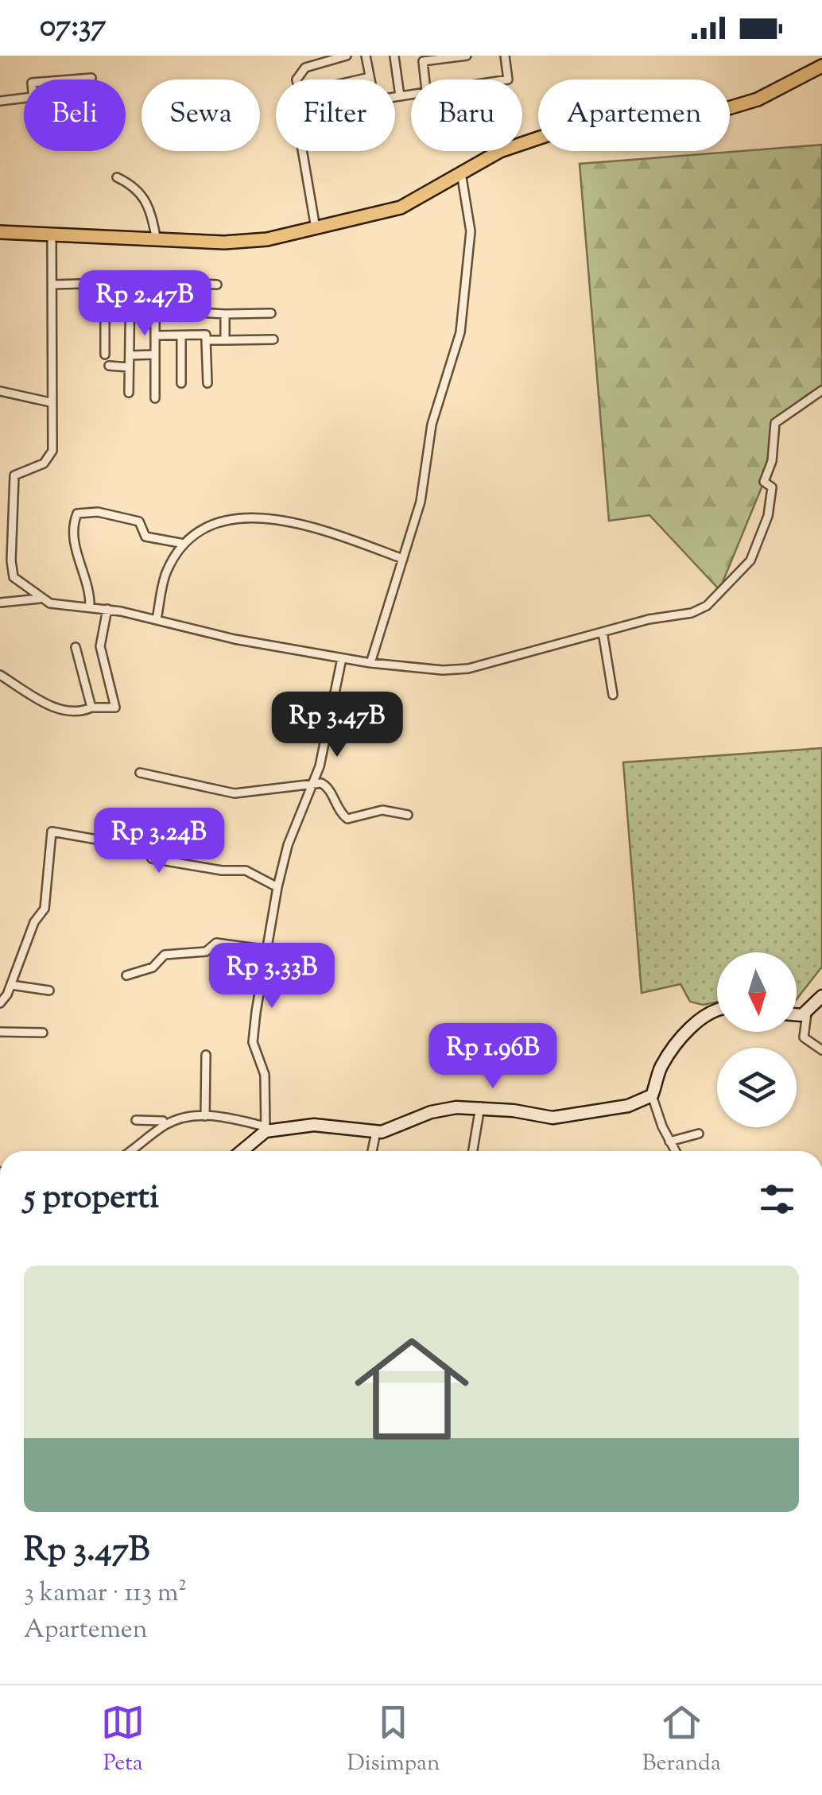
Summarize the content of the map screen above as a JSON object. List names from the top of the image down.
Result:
{
  "north": "bottom",
  "page": {
    "status": "07:37",
    "chip": [
      "Beli",
      "Sewa",
      "Filter",
      "Baru",
      "Apartemen"
    ],
    "price": [
      "Rp 2.47B",
      "Rp 3.47B",
      "Rp 3.24B",
      "Rp 3.33B",
      "Rp 1.96B"
    ],
    "heading": "5 properti",
    "list": [
      {
        "name": "Rp 3.47B",
        "note": "3 kamar · 113 m² · Apartemen"
      }
    ],
    "tabs": ["Peta", "Disimpan", "Beranda"]
  }
}
